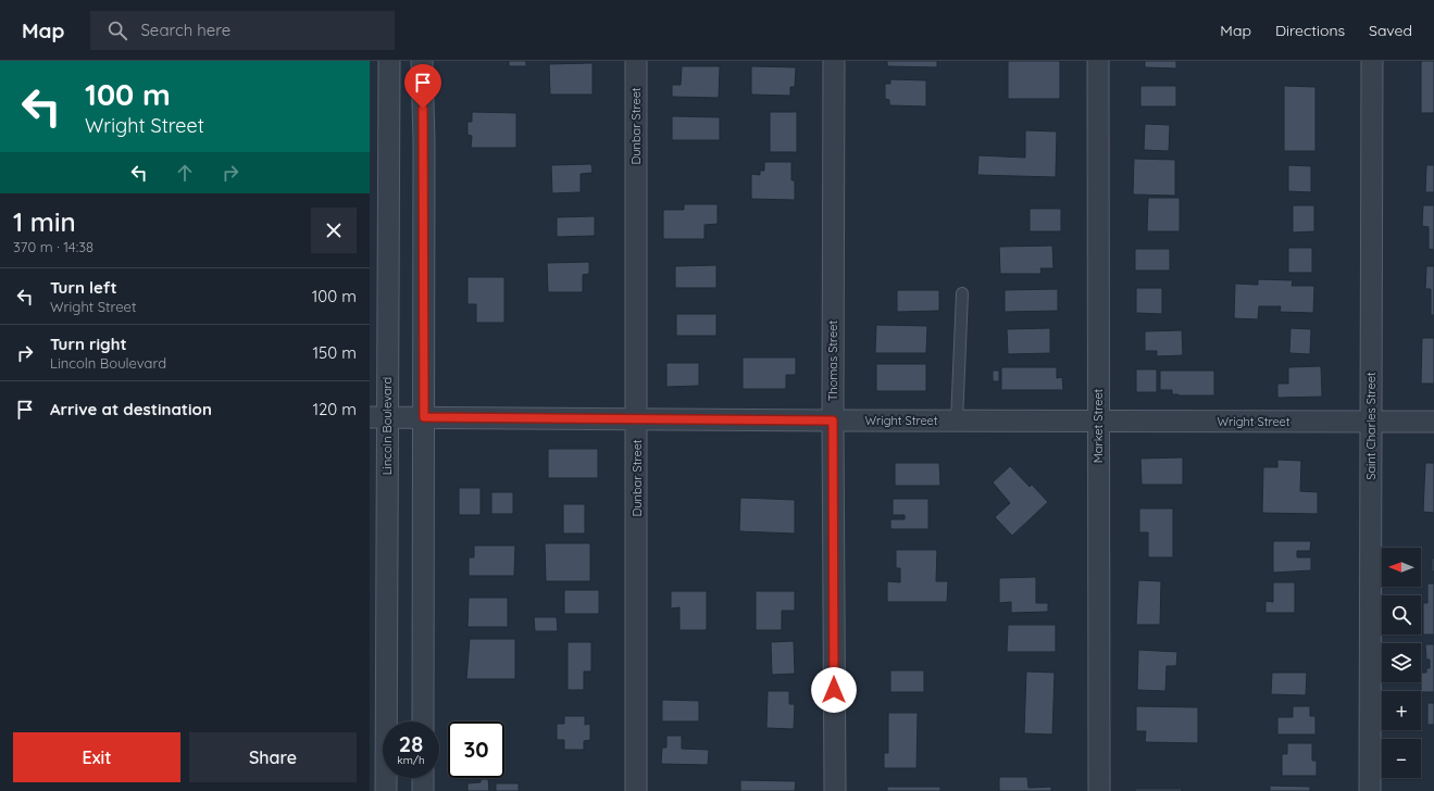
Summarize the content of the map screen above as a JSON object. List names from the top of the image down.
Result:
{
  "streets": {
    "street": [
      "Dunbar Street",
      "Thomas Street",
      "Wright Street",
      "Lincoln Boulevard",
      "Market Street",
      "Saint Charles Street"
    ]
  },
  "crossings": [
    ["Dunbar Street", "Wright Street"],
    ["Thomas Street", "Wright Street"],
    ["Wright Street", "Lincoln Boulevard"],
    ["Wright Street", "Market Street"],
    ["Wright Street", "Saint Charles Street"]
  ],
  "north": "left",
  "page": {
    "header": "Map",
    "search": "Search here",
    "nav": ["Map", "Directions", "Saved"],
    "turn": ["100 m", "Wright Street"],
    "heading": ["1 min", "370 m · 14:38"],
    "list": [
      {
        "name": "Turn left",
        "note": "Wright Street",
        "value": "100 m"
      },
      {
        "name": "Turn right",
        "note": "Lincoln Boulevard",
        "value": "150 m"
      },
      {
        "name": "Arrive at destination",
        "value": "120 m"
      }
    ],
    "map_buttons": ["+", "−"],
    "speed": "28 km/h",
    "limit": "30",
    "buttons": ["Exit", "Share"]
  }
}
